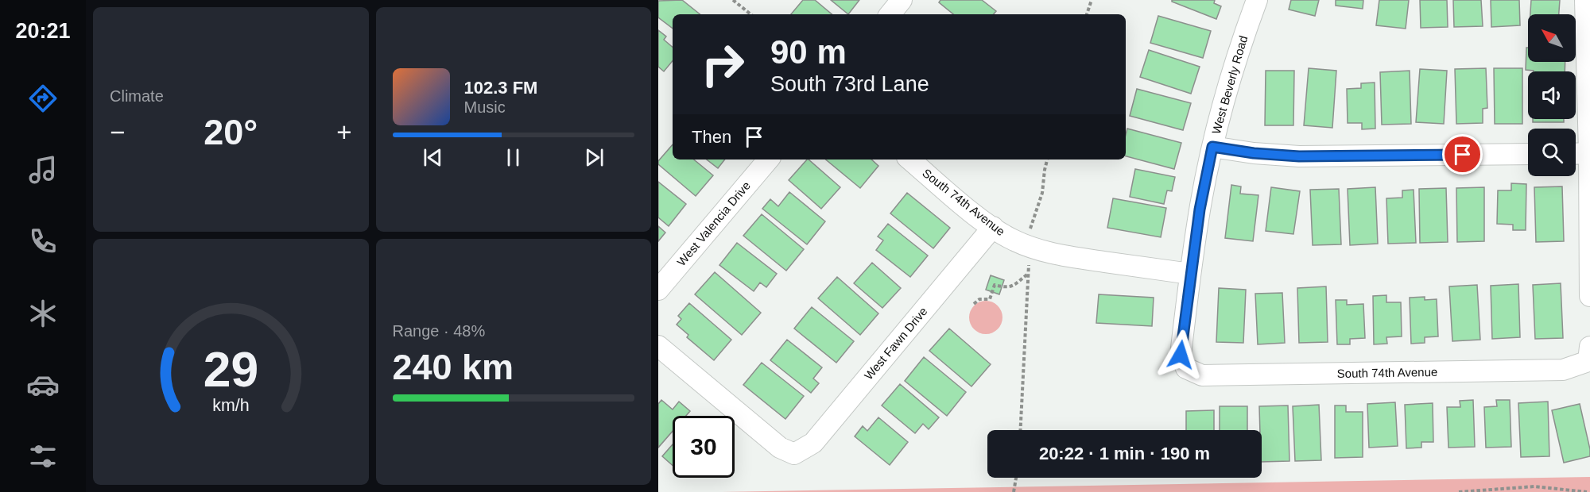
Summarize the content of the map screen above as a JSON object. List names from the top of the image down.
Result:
{
  "streets": {
    "street": [
      "West Beverly Road",
      "South 74th Avenue",
      "West Valencia Drive",
      "West Fawn Drive"
    ]
  },
  "crossings": [
    ["West Beverly Road", "South 74th Avenue"],
    ["South 74th Avenue", "West Fawn Drive"]
  ],
  "north": "top left",
  "page": {
    "tabs": "20:21",
    "tile": [
      "Climate",
      ["Range · 48%", "240 km"]
    ],
    "turn": ["90 m", "South 73rd Lane"],
    "song": ["102.3 FM", "Music"],
    "heat": ["−", "20°", "+"],
    "then": "Then",
    "limit": "30",
    "trip": "20:22 · 1 min · 190 m",
    "gauge": ["29", "km/h"]
  }
}
